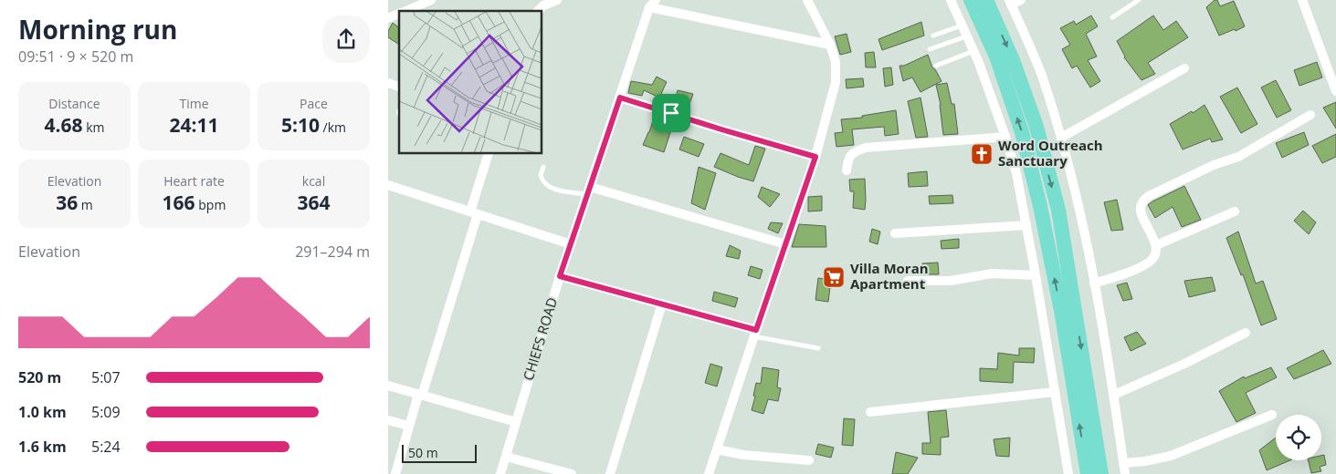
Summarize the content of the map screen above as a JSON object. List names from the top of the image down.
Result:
{
  "streets": {
    "street": ["CHIEFS ROAD"]
  },
  "places": {
    "church": ["Word Outreach Sanctuary"],
    "supermarket": ["Villa Moran Apartment"]
  },
  "scale_bar": "50 m",
  "page": {
    "heading": ["Morning run", "09:51 · 9 × 520 m"],
    "stats": [
      ["Distance", "4.68 km"],
      ["Time", "24:11"],
      ["Pace", "5:10 /km"],
      ["Elevation", "36 m"],
      ["Heart rate", "166 bpm"],
      ["kcal", "364"]
    ],
    "chart": ["Elevation", "291–294 m"],
    "list": [
      {
        "name": "520 m",
        "note": "5:07"
      },
      {
        "name": "1.0 km",
        "note": "5:09"
      },
      {
        "name": "1.6 km",
        "note": "5:24"
      }
    ],
    "scale": "50 m"
  }
}
